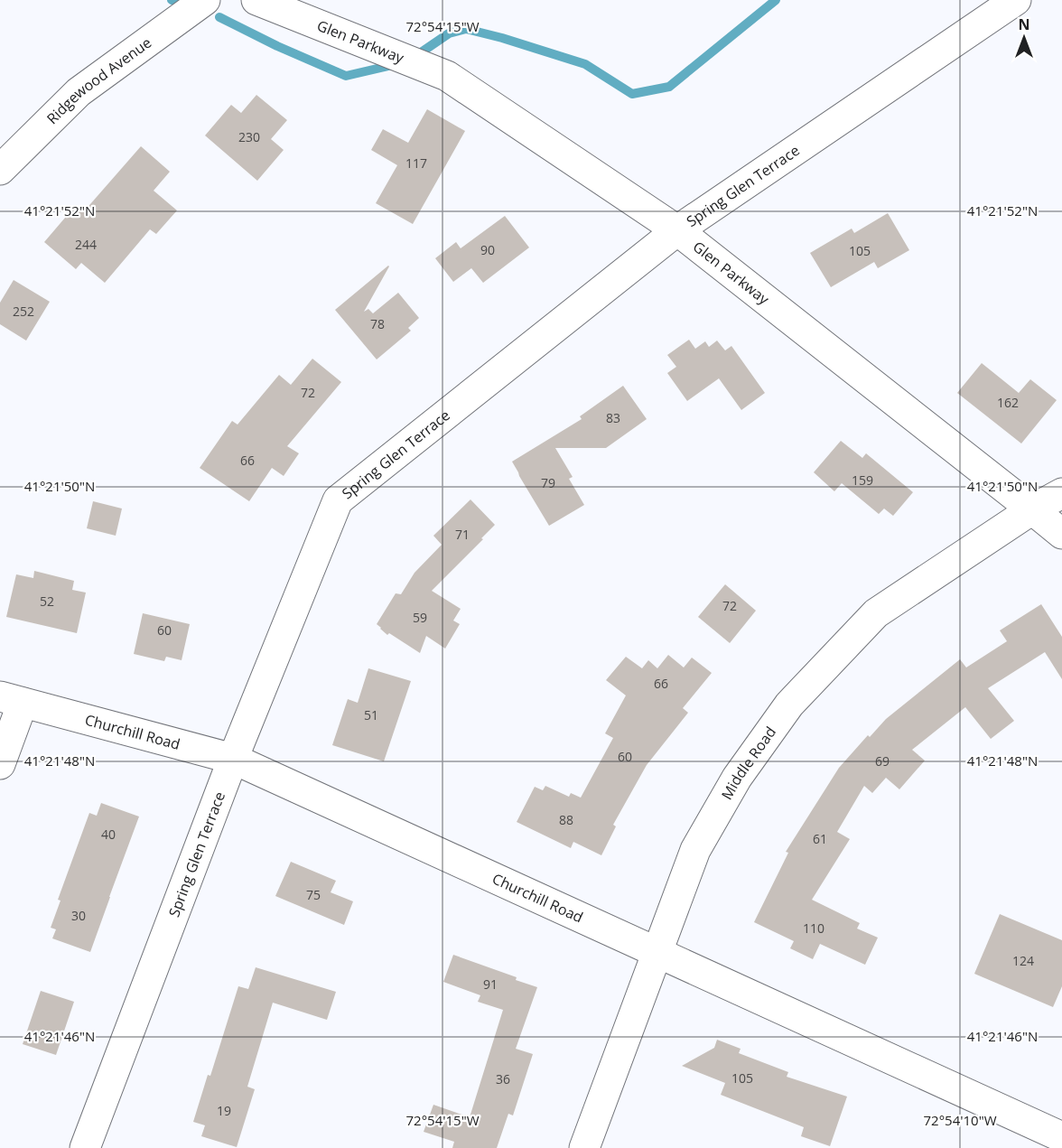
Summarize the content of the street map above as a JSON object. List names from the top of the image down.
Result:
{
  "streets": {
    "street": [
      "Glen Parkway",
      "Ridgewood Avenue",
      "Spring Glen Terrace",
      "Churchill Road",
      "Middle Road"
    ]
  },
  "crossings": [
    ["Glen Parkway", "Spring Glen Terrace"],
    ["Glen Parkway", "Middle Road"],
    ["Spring Glen Terrace", "Churchill Road"],
    ["Churchill Road", "Middle Road"]
  ],
  "house_numbers": [
    "230",
    "117",
    "244",
    "90",
    "105",
    "252",
    "78",
    "72",
    "162",
    "83",
    "66",
    "159",
    "79",
    "71",
    "52",
    "72",
    "59",
    "60",
    "66",
    "51",
    "60",
    "69",
    "88",
    "40",
    "61",
    "75",
    "30",
    "110",
    "124",
    "91",
    "105",
    "36",
    "19"
  ],
  "north": "top",
  "coordinates": [
    "72°54'15\"W",
    "41°21'52\"N",
    "41°21'50\"N",
    "41°21'48\"N",
    "41°21'46\"N",
    "72°54'10\"W"
  ]
}
